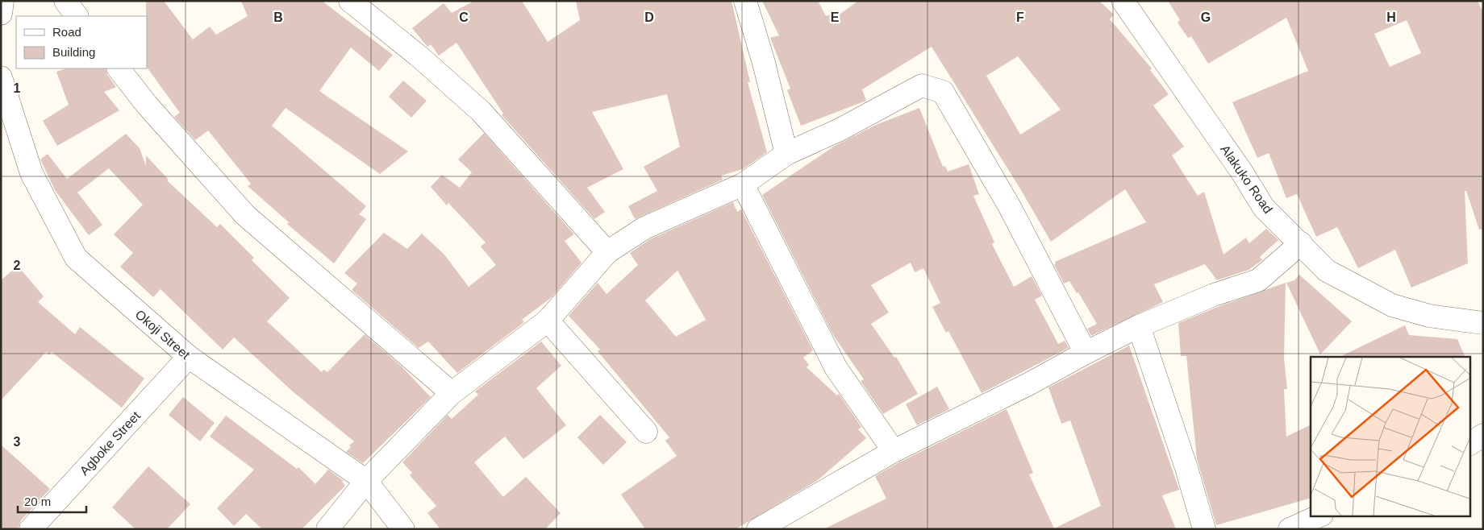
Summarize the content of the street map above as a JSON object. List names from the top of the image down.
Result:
{
  "streets": {
    "street": ["Alakuko Road", "Okoji Street", "Agboke Street"]
  },
  "crossings": [
    ["Okoji Street", "Agboke Street"]
  ],
  "legend": ["Road", "Building"],
  "scale_bar": "20 m",
  "grid": {
    "columns": [
      "B",
      "C",
      "D",
      "E",
      "F",
      "G",
      "H"
    ],
    "rows": ["1", "2", "3"]
  }
}
